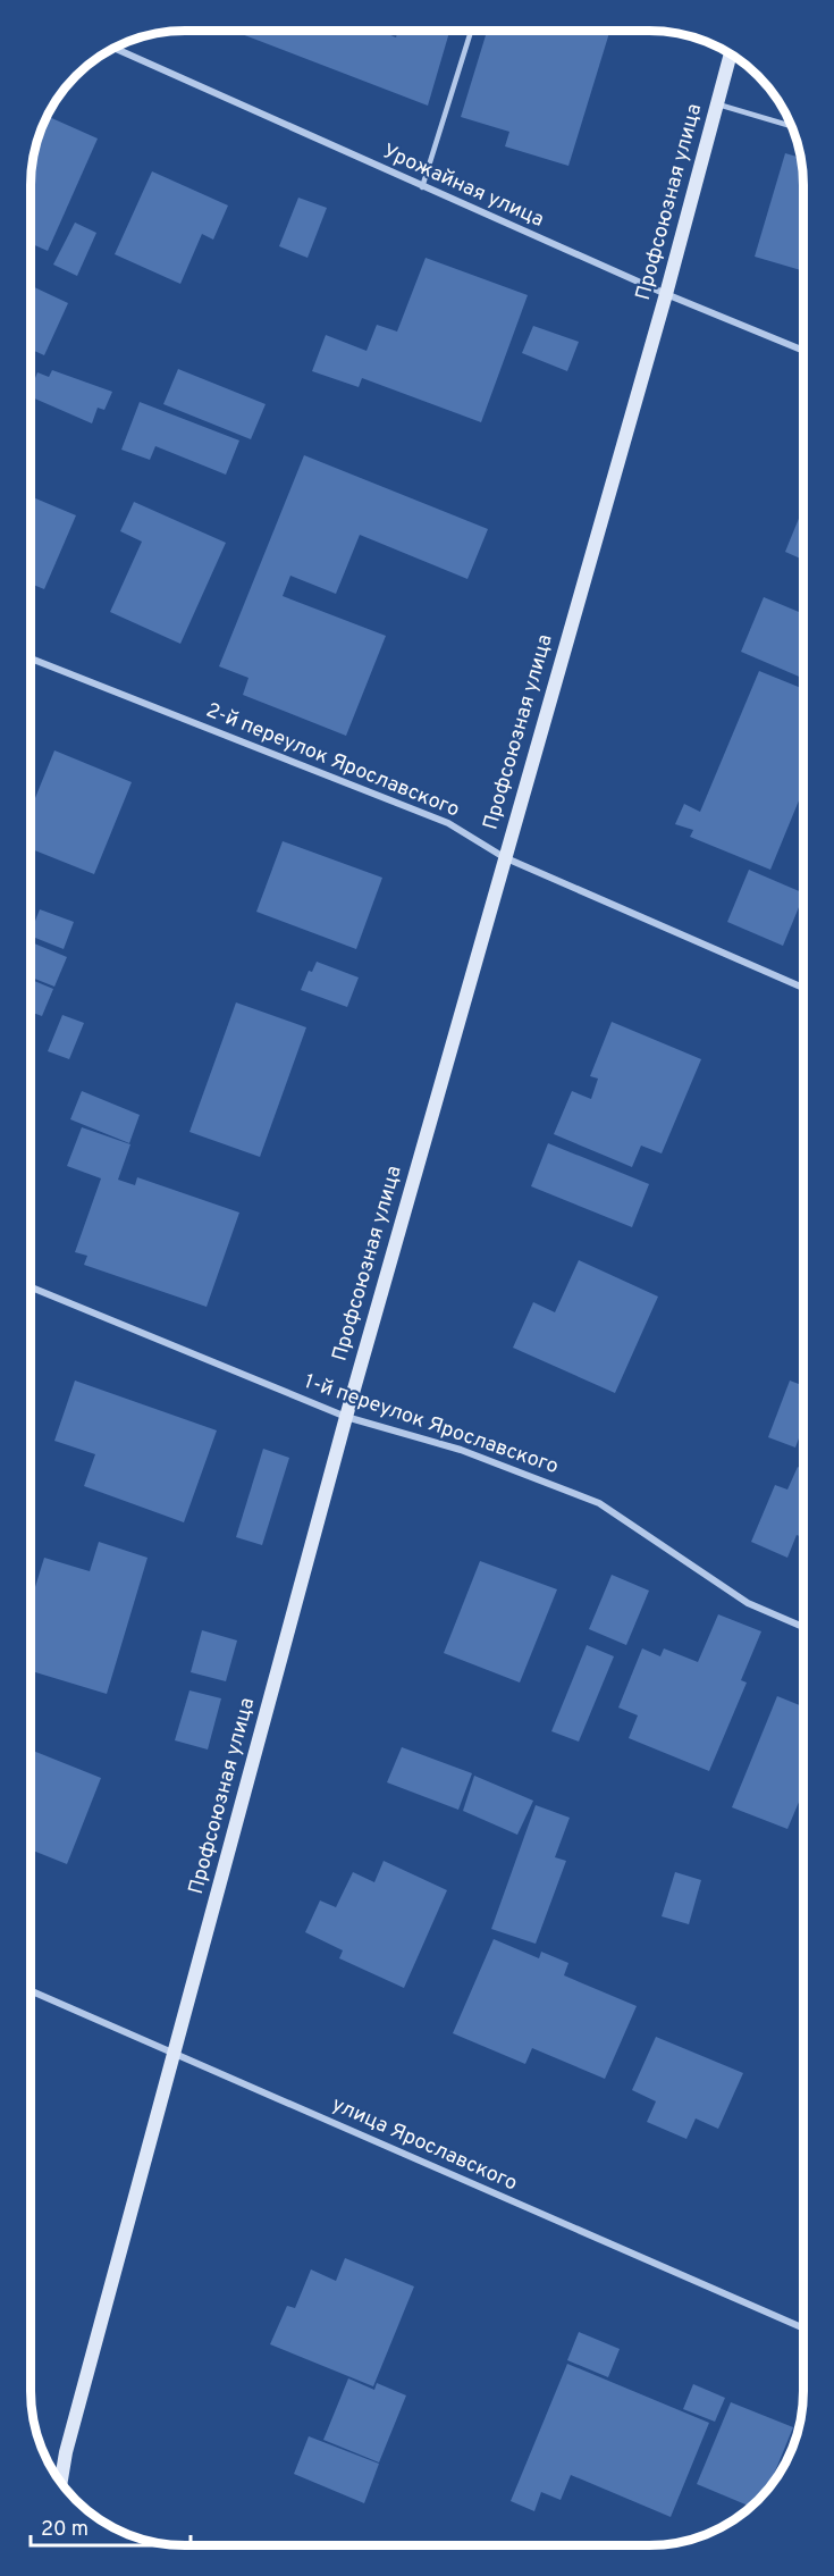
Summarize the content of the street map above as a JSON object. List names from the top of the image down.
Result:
{
  "streets": {
    "street": [
      "Урожайная улица",
      "Профсоюзная улица",
      "2-й переулок Ярославского",
      "1-й переулок Ярославского",
      "улица Ярославского"
    ]
  },
  "crossings": [
    ["Урожайная улица", "Профсоюзная улица"],
    ["Профсоюзная улица", "2-й переулок Ярославского"],
    ["Профсоюзная улица", "1-й переулок Ярославского"],
    ["Профсоюзная улица", "улица Ярославского"]
  ],
  "scale_bar": "20 m"
}
